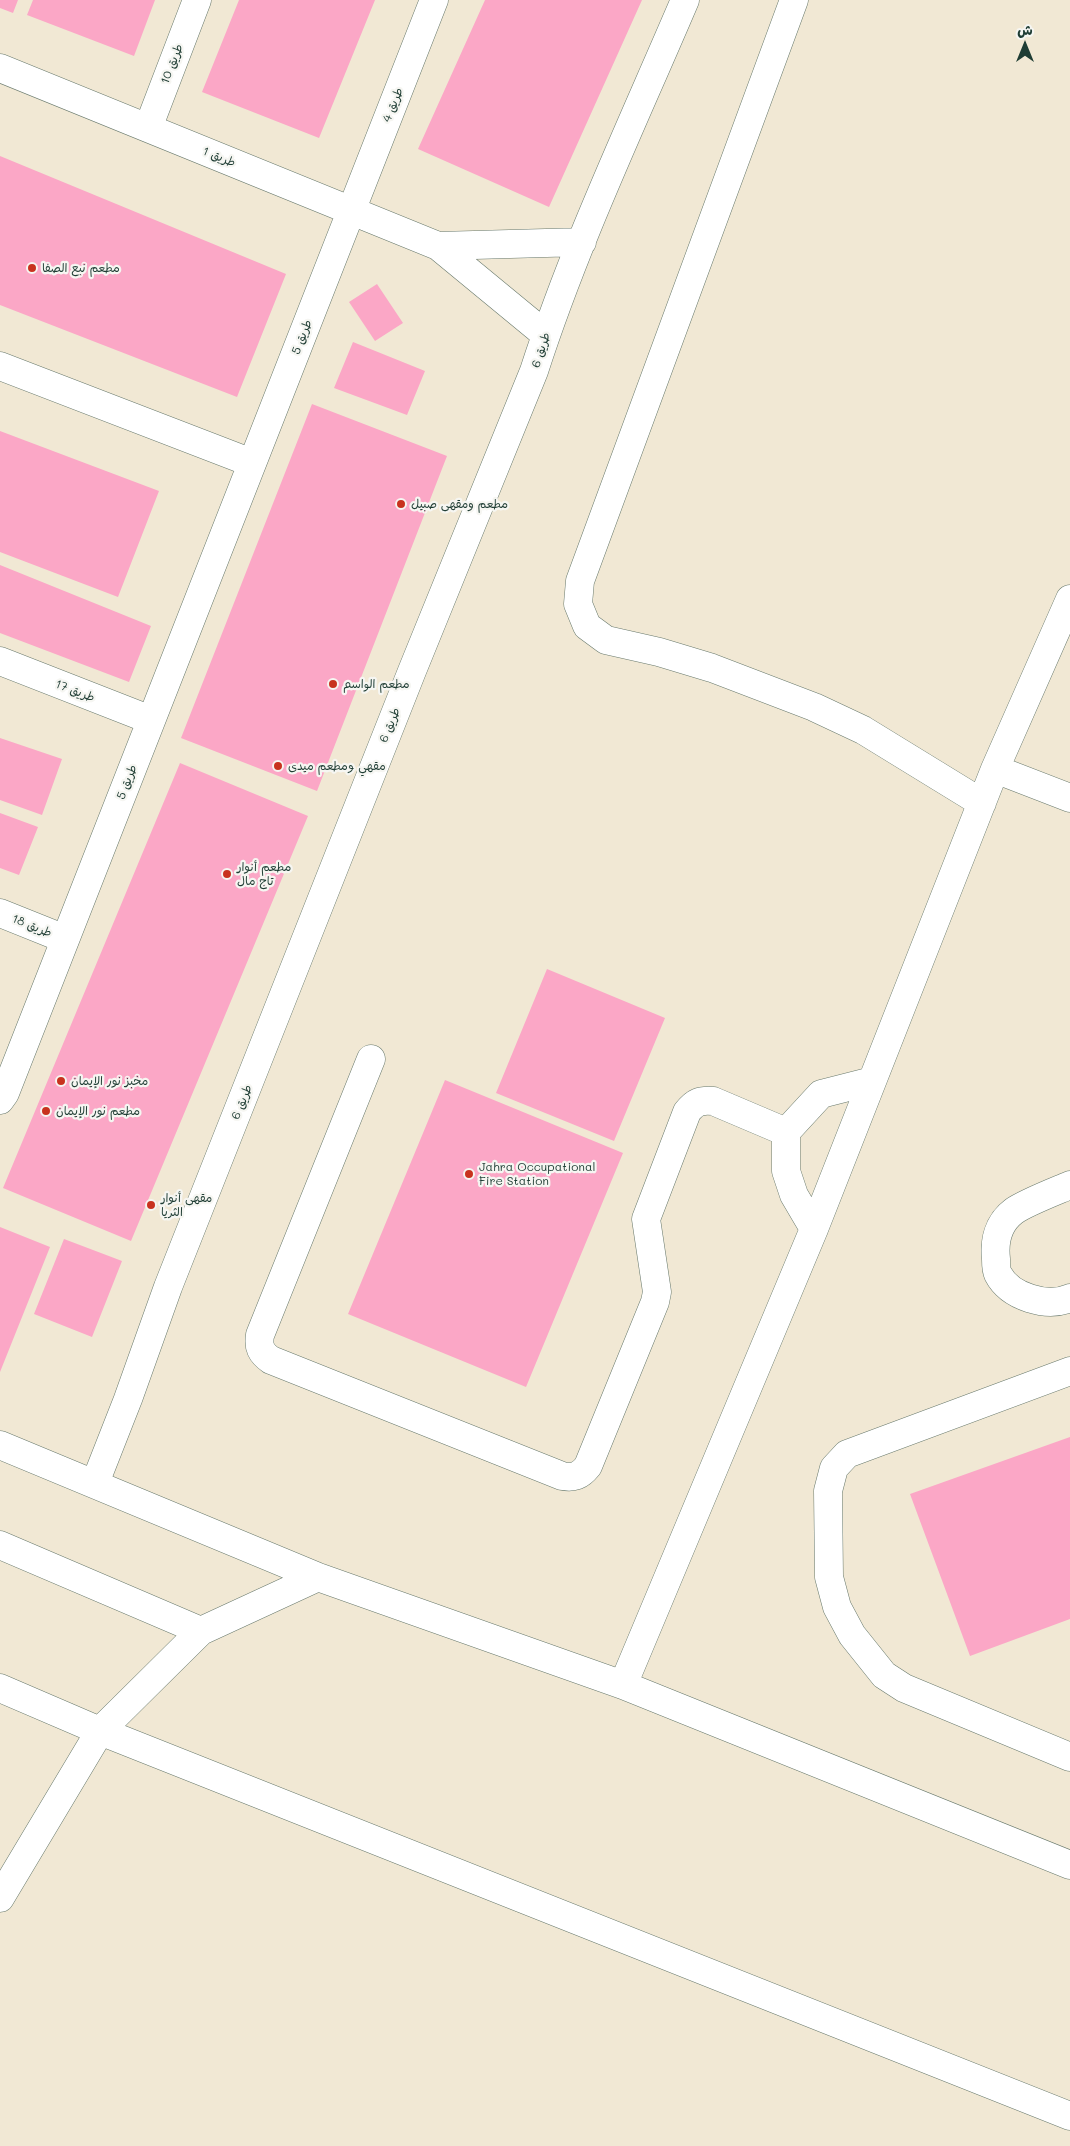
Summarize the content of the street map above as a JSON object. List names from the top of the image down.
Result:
{
  "streets": {
    "street": [
      "طريق 10",
      "طريق 4",
      "طريق 1",
      "طريق 5",
      "طريق 6",
      "طريق 17",
      "طريق 18"
    ]
  },
  "crossings": [
    ["طريق 10", "طريق 1"],
    ["طريق 4", "طريق 1"],
    ["طريق 4", "طريق 5"],
    ["طريق 1", "طريق 5"],
    ["طريق 1", "طريق 6"],
    ["طريق 5", "طريق 17"],
    ["طريق 5", "طريق 18"]
  ],
  "places": [
    "مطعم نبع الصفا",
    "مطعم ومقهى صبيل",
    "مطعم الواسم",
    "مقهي ومطعم ميدى",
    "مطعم أنوار تاج مال",
    "مخبز نور الإيمان",
    "مطعم نور الإيمان",
    "Jahra Occupational Fire Station",
    "مقهى أنوار الثريا"
  ],
  "north": "top"
}
